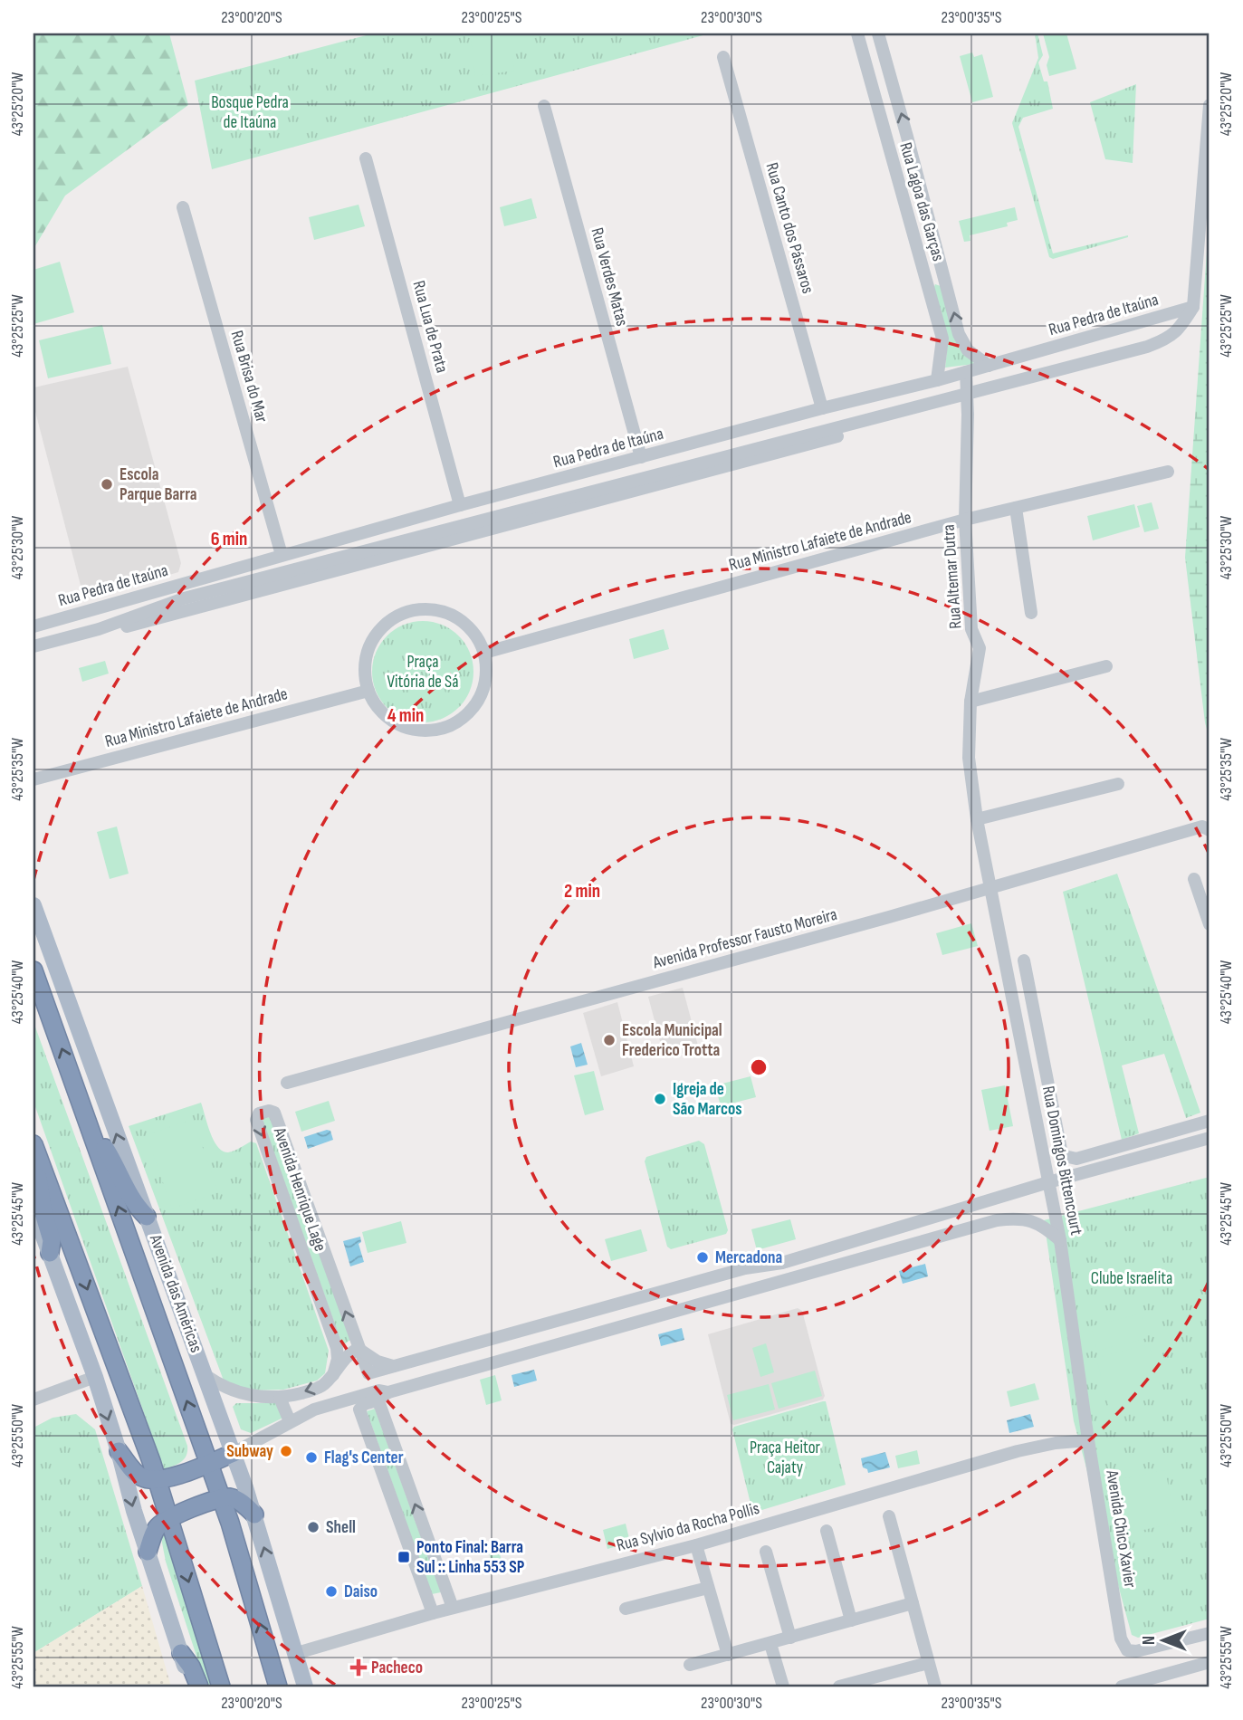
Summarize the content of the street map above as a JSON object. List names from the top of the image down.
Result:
{
  "streets": {
    "highway": ["Avenida das Américas"],
    "street": [
      "Rua Lagoa das Garças",
      "Rua Canto dos Pássaros",
      "Rua Verdes Matas",
      "Rua Pedra de Itaúna",
      "Rua Lua de Prata",
      "Rua Brisa do Mar",
      "Rua Ministro Lafaiete de Andrade",
      "Rua Altemar Dutra",
      "Avenida Professor Fausto Moreira",
      "Rua Domingos Bittencourt",
      "Avenida Henrique Lage",
      "Rua Sylvio da Rocha Pollis",
      "Avenida Chico Xavier"
    ]
  },
  "crossings": [
    ["Rua Lagoa das Garças", "Rua Pedra de Itaúna"],
    ["Rua Canto dos Pássaros", "Rua Pedra de Itaúna"],
    ["Rua Verdes Matas", "Rua Pedra de Itaúna"],
    ["Rua Pedra de Itaúna", "Rua Lua de Prata"],
    ["Rua Pedra de Itaúna", "Rua Brisa do Mar"],
    ["Rua Pedra de Itaúna", "Rua Altemar Dutra"],
    ["Rua Ministro Lafaiete de Andrade", "Rua Altemar Dutra"],
    ["Rua Altemar Dutra", "Avenida Professor Fausto Moreira"],
    ["Rua Altemar Dutra", "Rua Domingos Bittencourt"],
    ["Avenida Professor Fausto Moreira", "Rua Domingos Bittencourt"],
    ["Rua Domingos Bittencourt", "Rua Sylvio da Rocha Pollis"],
    ["Rua Domingos Bittencourt", "Avenida Chico Xavier"],
    ["Avenida das Américas", "Rua Sylvio da Rocha Pollis"],
    ["Rua Sylvio da Rocha Pollis", "Avenida Chico Xavier"]
  ],
  "parks": [
    "Bosque Pedra de Itaúna",
    "Praça Vitória de Sá",
    "Clube Israelita",
    "Praça Heitor Cajaty"
  ],
  "places": {
    "other": [
      "Escola Parque Barra",
      "Escola Municipal Frederico Trotta",
      "Igreja de São Marcos",
      "Mercadona",
      "Subway",
      "Flag's Center",
      "Shell",
      "Daiso"
    ],
    "transit": ["Ponto Final: Barra Sul :: Linha 553 SP"],
    "health": ["Pacheco"]
  },
  "north": "left",
  "coordinates": [
    "23°00'20\"S",
    "23°00'25\"S",
    "23°00'30\"S",
    "23°00'35\"S",
    "43°25'20\"W",
    "43°25'25\"W",
    "43°25'30\"W",
    "43°25'35\"W",
    "43°25'40\"W",
    "43°25'45\"W",
    "43°25'50\"W",
    "43°25'55\"W"
  ],
  "rings": ["6 min", "4 min", "2 min"]
}
